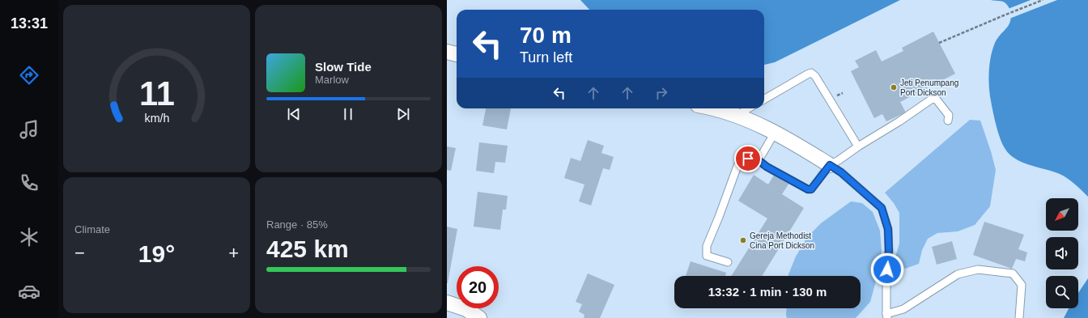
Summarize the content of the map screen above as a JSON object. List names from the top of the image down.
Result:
{
  "places": ["Jeti Penumpang Port Dickson", "Gereja Methodist Cina Port Dickson"],
  "north": "bottom left",
  "page": {
    "tabs": "13:31",
    "turn": ["70 m", "Turn left"],
    "song": ["Slow Tide", "Marlow"],
    "tile": [
      "Climate",
      ["Range · 85%", "425 km"]
    ],
    "heat": ["−", "19°", "+"],
    "limit": "20",
    "trip": "13:32 · 1 min · 130 m",
    "gauge": ["11", "km/h"]
  }
}
